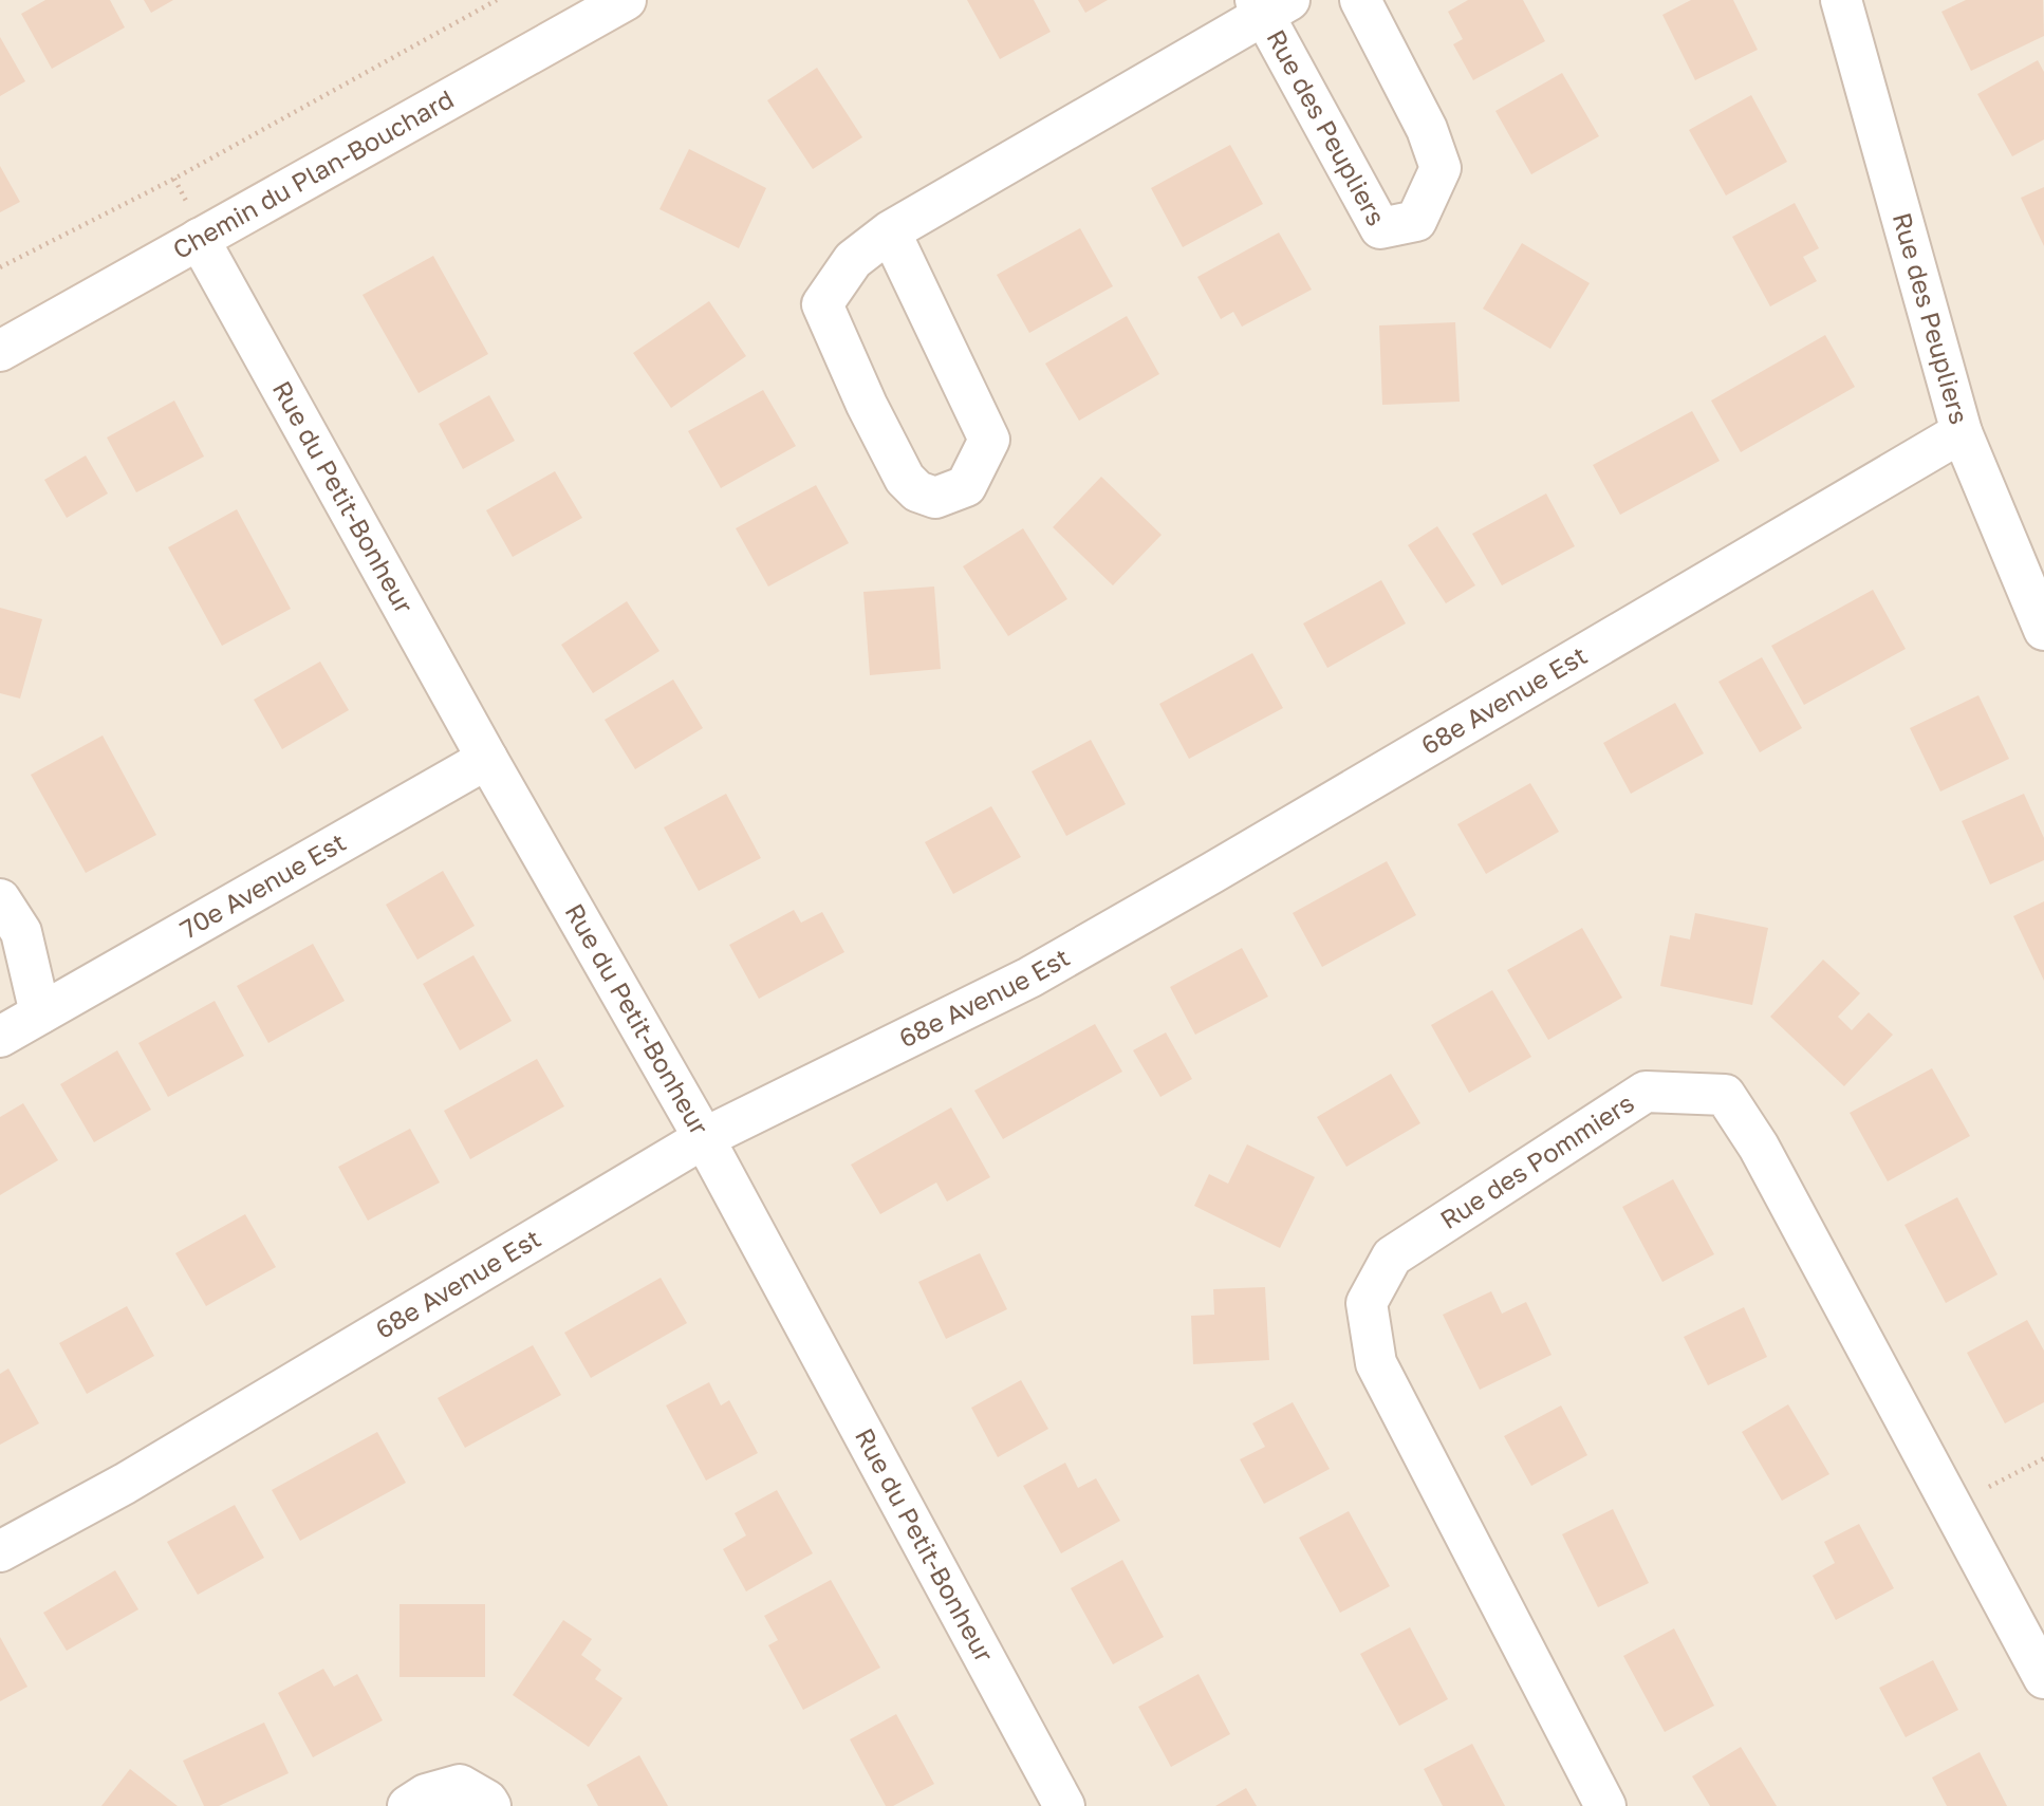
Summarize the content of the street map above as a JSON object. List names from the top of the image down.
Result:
{
  "streets": {
    "street": [
      "Rue des Peupliers",
      "Chemin du Plan-Bouchard",
      "Rue du Petit-Bonheur",
      "68e Avenue Est",
      "70e Avenue Est",
      "Rue des Pommiers"
    ]
  },
  "crossings": [
    ["Rue des Peupliers", "68e Avenue Est"],
    ["Chemin du Plan-Bouchard", "Rue du Petit-Bonheur"],
    ["Rue du Petit-Bonheur", "68e Avenue Est"],
    ["Rue du Petit-Bonheur", "70e Avenue Est"]
  ]
}
